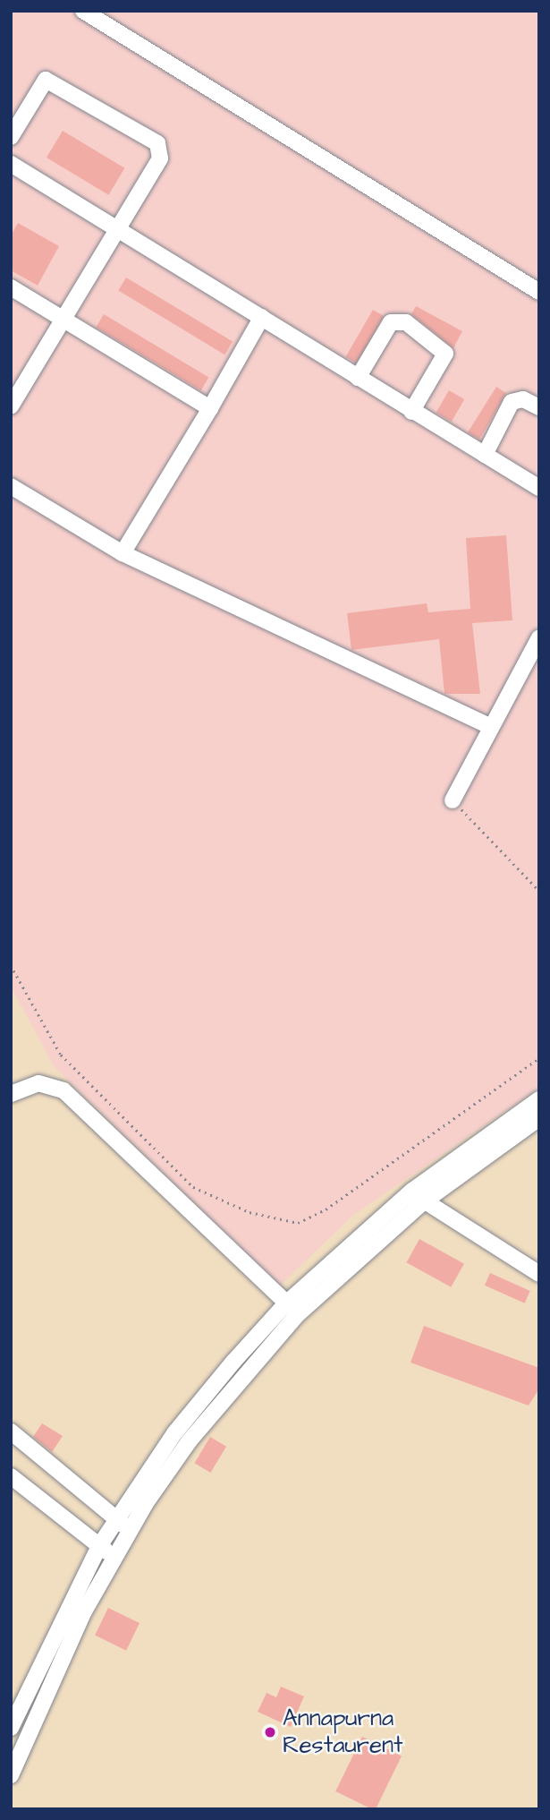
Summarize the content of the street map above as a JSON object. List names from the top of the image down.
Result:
{
  "places": ["Annapurna Restaurent"]
}
